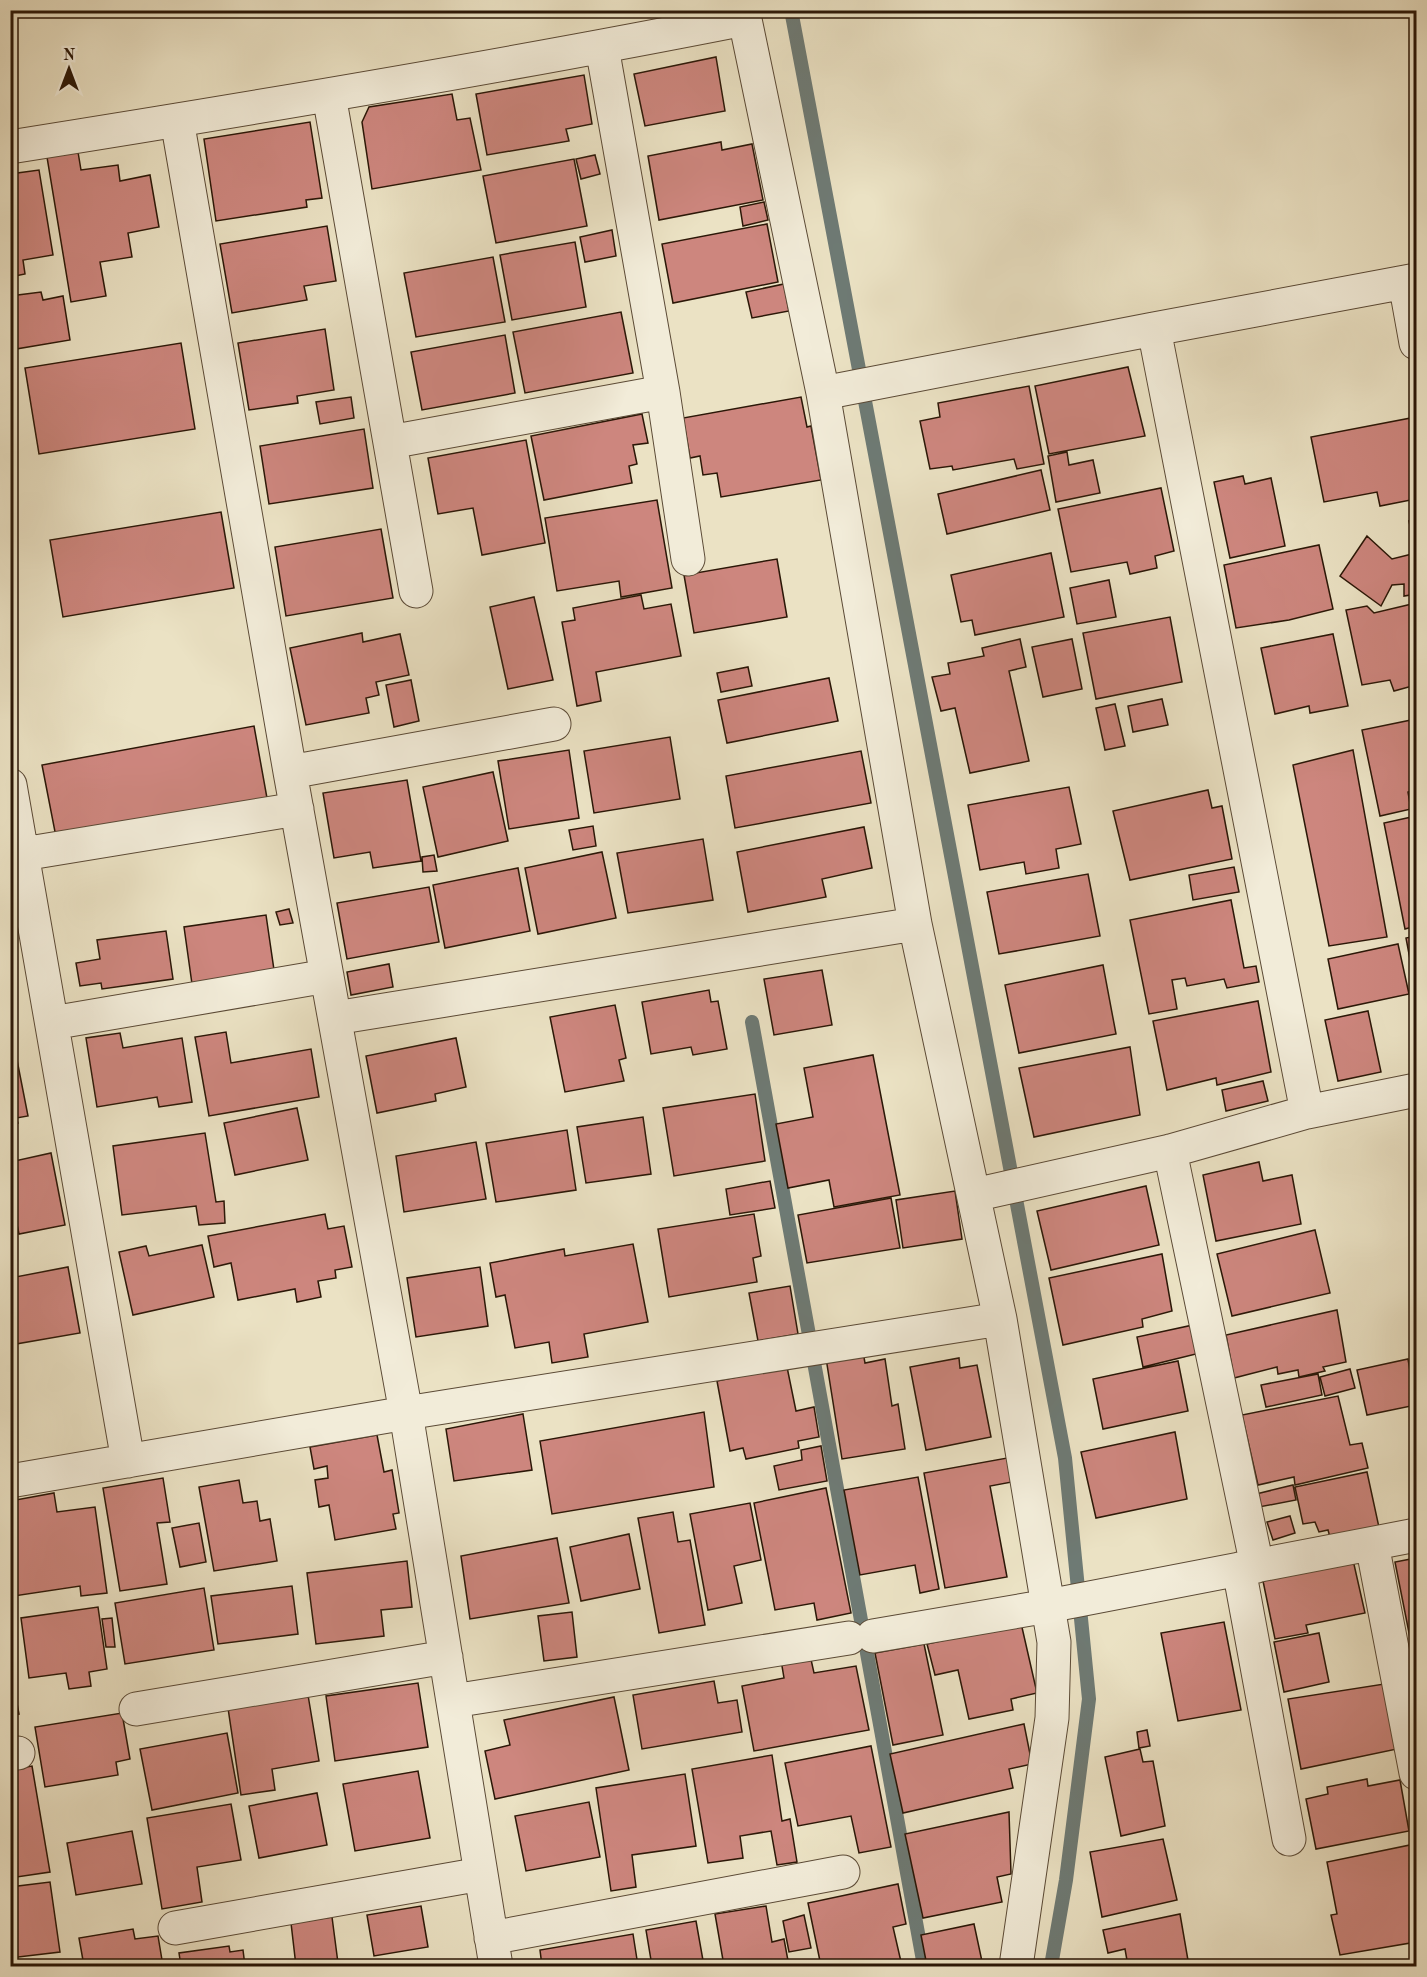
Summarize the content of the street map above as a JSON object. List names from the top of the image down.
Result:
{
  "north": "top"
}
